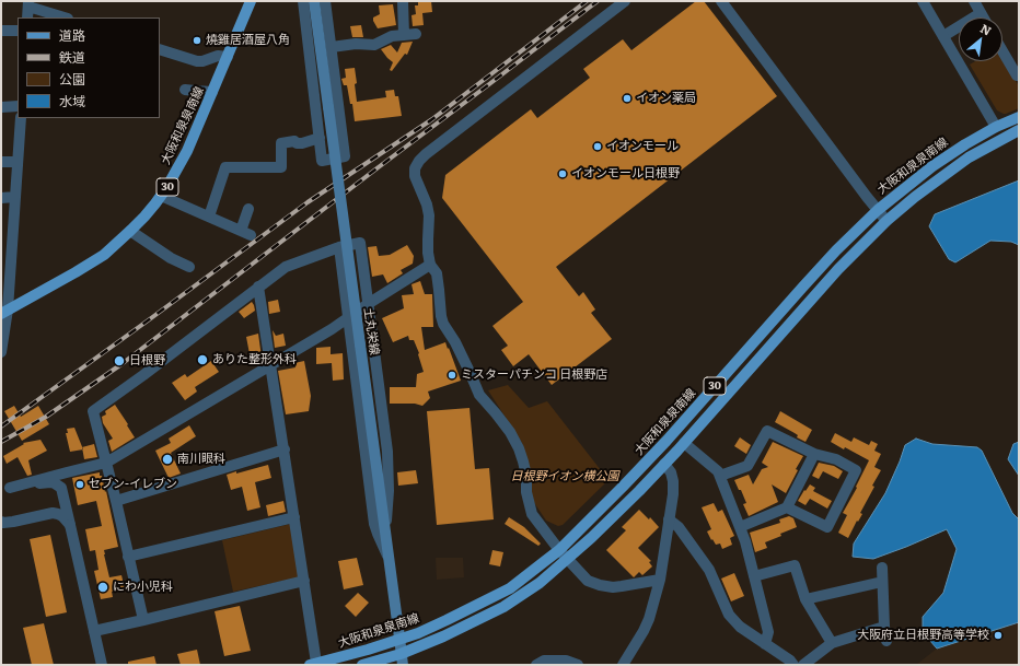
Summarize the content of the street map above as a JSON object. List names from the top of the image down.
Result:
{
  "streets": {
    "main road": ["大阪和泉泉南線", "30", "土丸栄線"]
  },
  "crossings": [
    ["大阪和泉泉南線", "土丸栄線"],
    ["30", "土丸栄線"]
  ],
  "parks": ["日根野イオン横公園"],
  "places": [
    "燒雞居酒屋八角",
    "イオン薬局",
    "イオンモール",
    "イオンモール日根野",
    "ありた整形外科",
    "日根野",
    "ミスターパチンコ 日根野店",
    "南川眼科",
    "セブン-イレブン",
    "にわ小児科",
    "大阪府立日根野高等学校"
  ],
  "legend": [
    "道路",
    "鉄道",
    "公園",
    "水域"
  ],
  "north": "top right"
}
